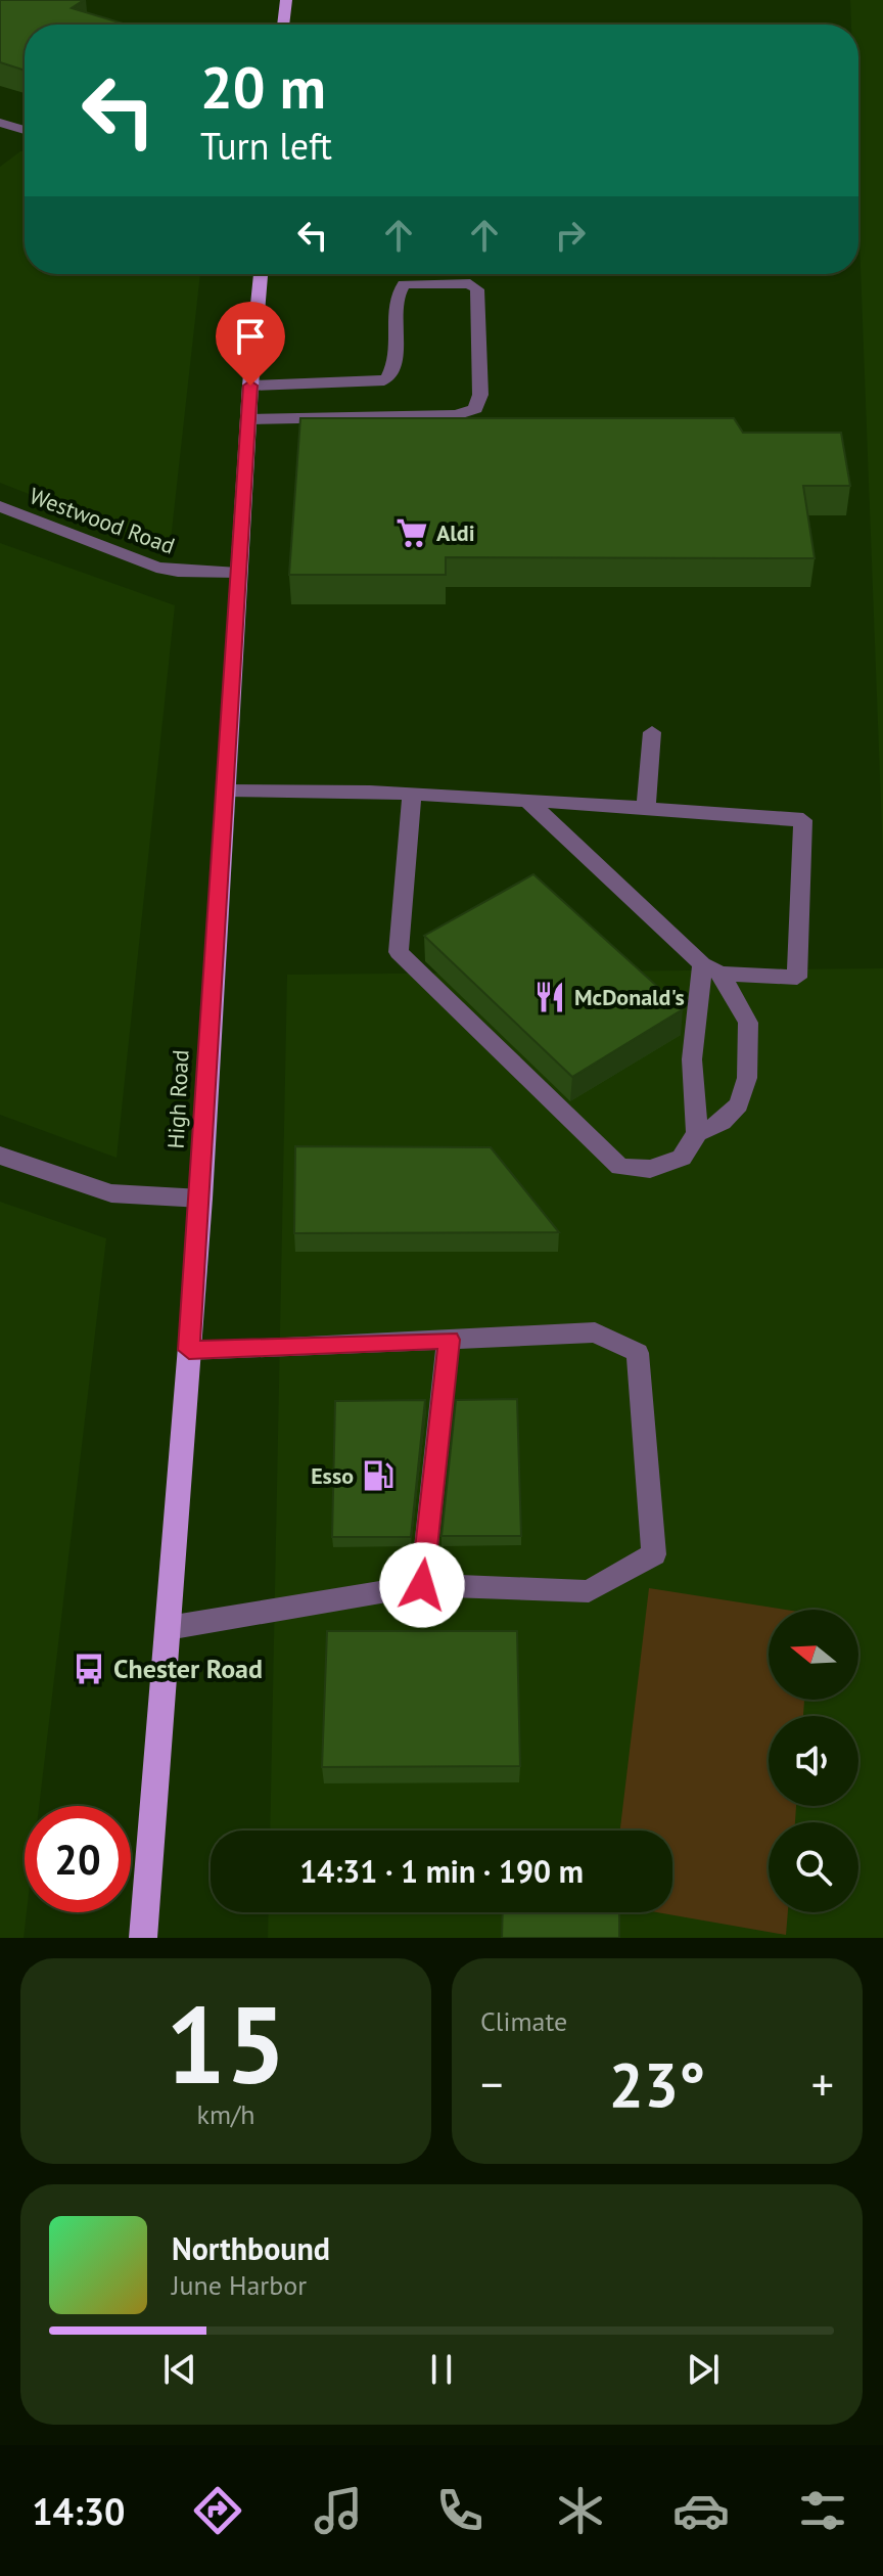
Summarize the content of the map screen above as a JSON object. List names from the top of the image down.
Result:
{
  "streets": {
    "main road": ["High Road"],
    "street": ["Westwood Road"]
  },
  "crossings": [
    ["Westwood Road", "High Road"]
  ],
  "places": {
    "supermarket": ["Aldi"],
    "restaurant": ["McDonald's"],
    "fuel station": ["Esso"],
    "bus stop": ["Chester Road"]
  },
  "north": "left",
  "page": {
    "turn": ["20 m", "Turn left"],
    "limit": "20",
    "trip": "14:31 · 1 min · 190 m",
    "tile": [
      ["15", "km/h"],
      "Climate"
    ],
    "heat": ["−", "23°", "+"],
    "song": ["Northbound", "June Harbor"],
    "tabs": "14:30"
  }
}
